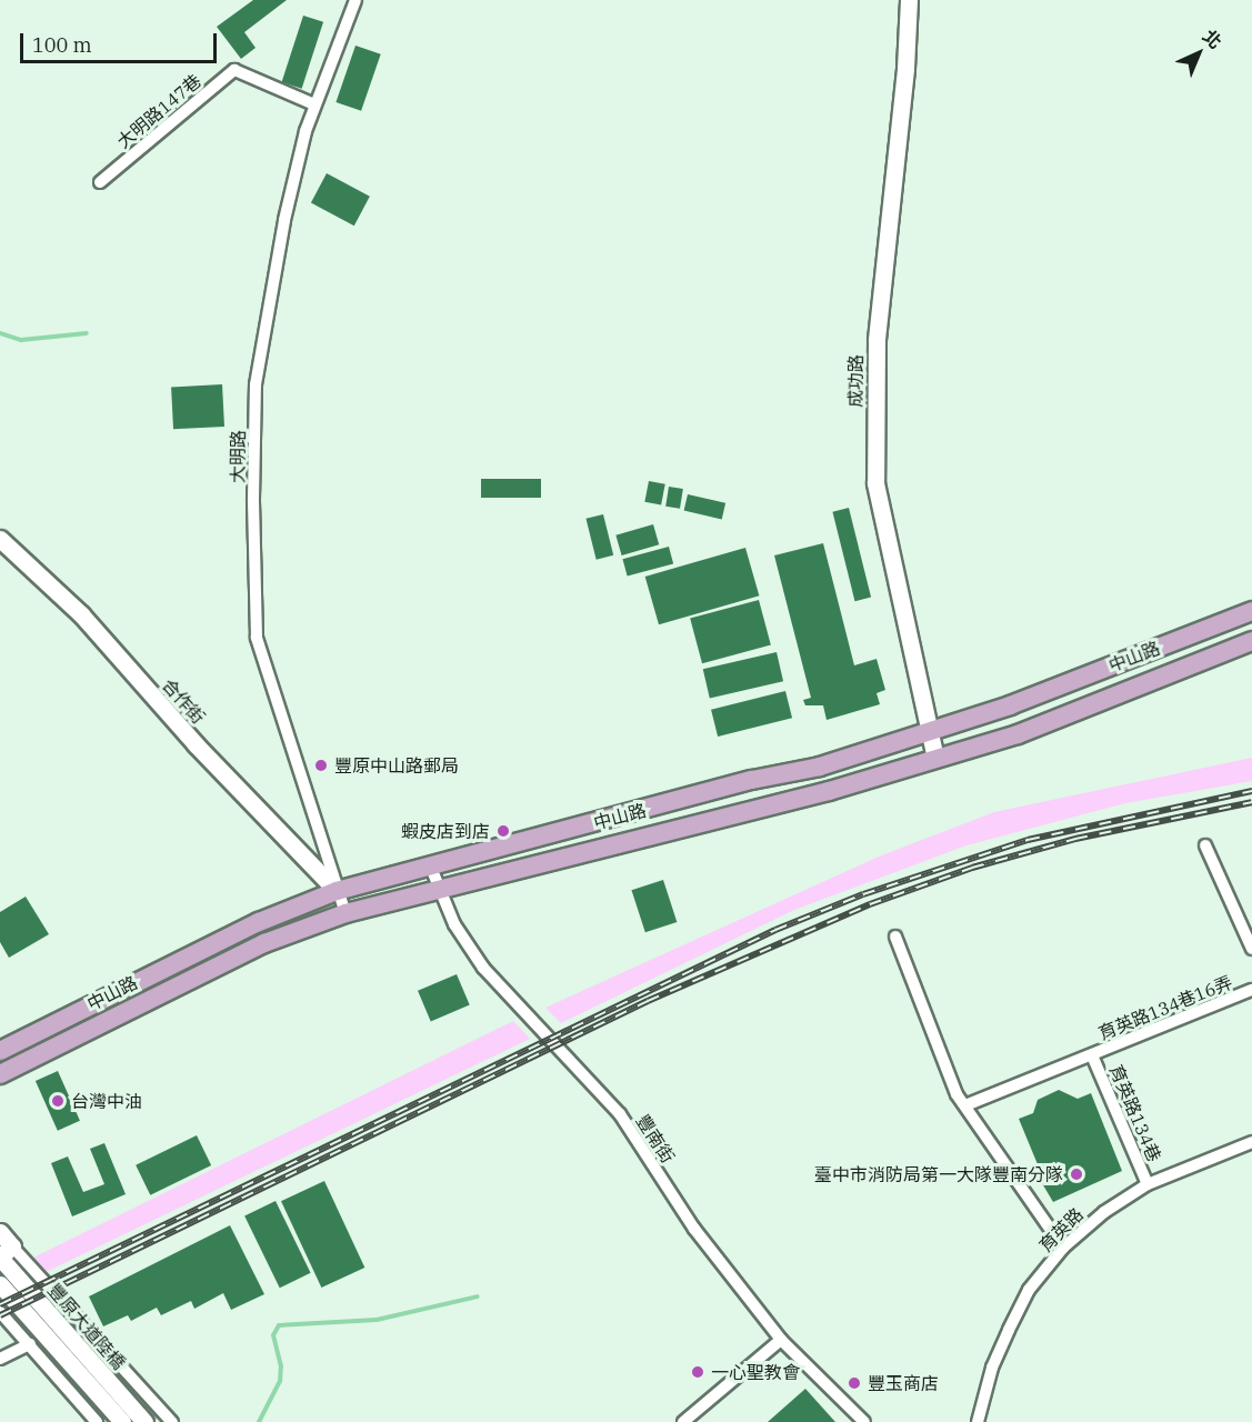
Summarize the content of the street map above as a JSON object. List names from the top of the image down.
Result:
{
  "streets": {
    "main road": ["中山路"],
    "street": [
      "大明路147巷",
      "成功路",
      "大明路",
      "合作街",
      "育英路134巷16弄",
      "育英路134巷",
      "豐南街",
      "育英路",
      "豐原大道陸橋"
    ]
  },
  "crossings": [
    ["大明路147巷", "大明路"],
    ["成功路", "中山路"],
    ["大明路", "中山路"],
    ["大明路", "合作街"],
    ["中山路", "合作街"],
    ["中山路", "豐南街"],
    ["育英路134巷16弄", "育英路134巷"],
    ["育英路134巷", "育英路"]
  ],
  "places": [
    "豐原中山路郵局",
    "蝦皮店到店",
    "台灣中油",
    "臺中市消防局第一大隊豐南分隊",
    "一心聖教會",
    "豐玉商店"
  ],
  "scale_bar": "100 m",
  "north": "top right"
}
